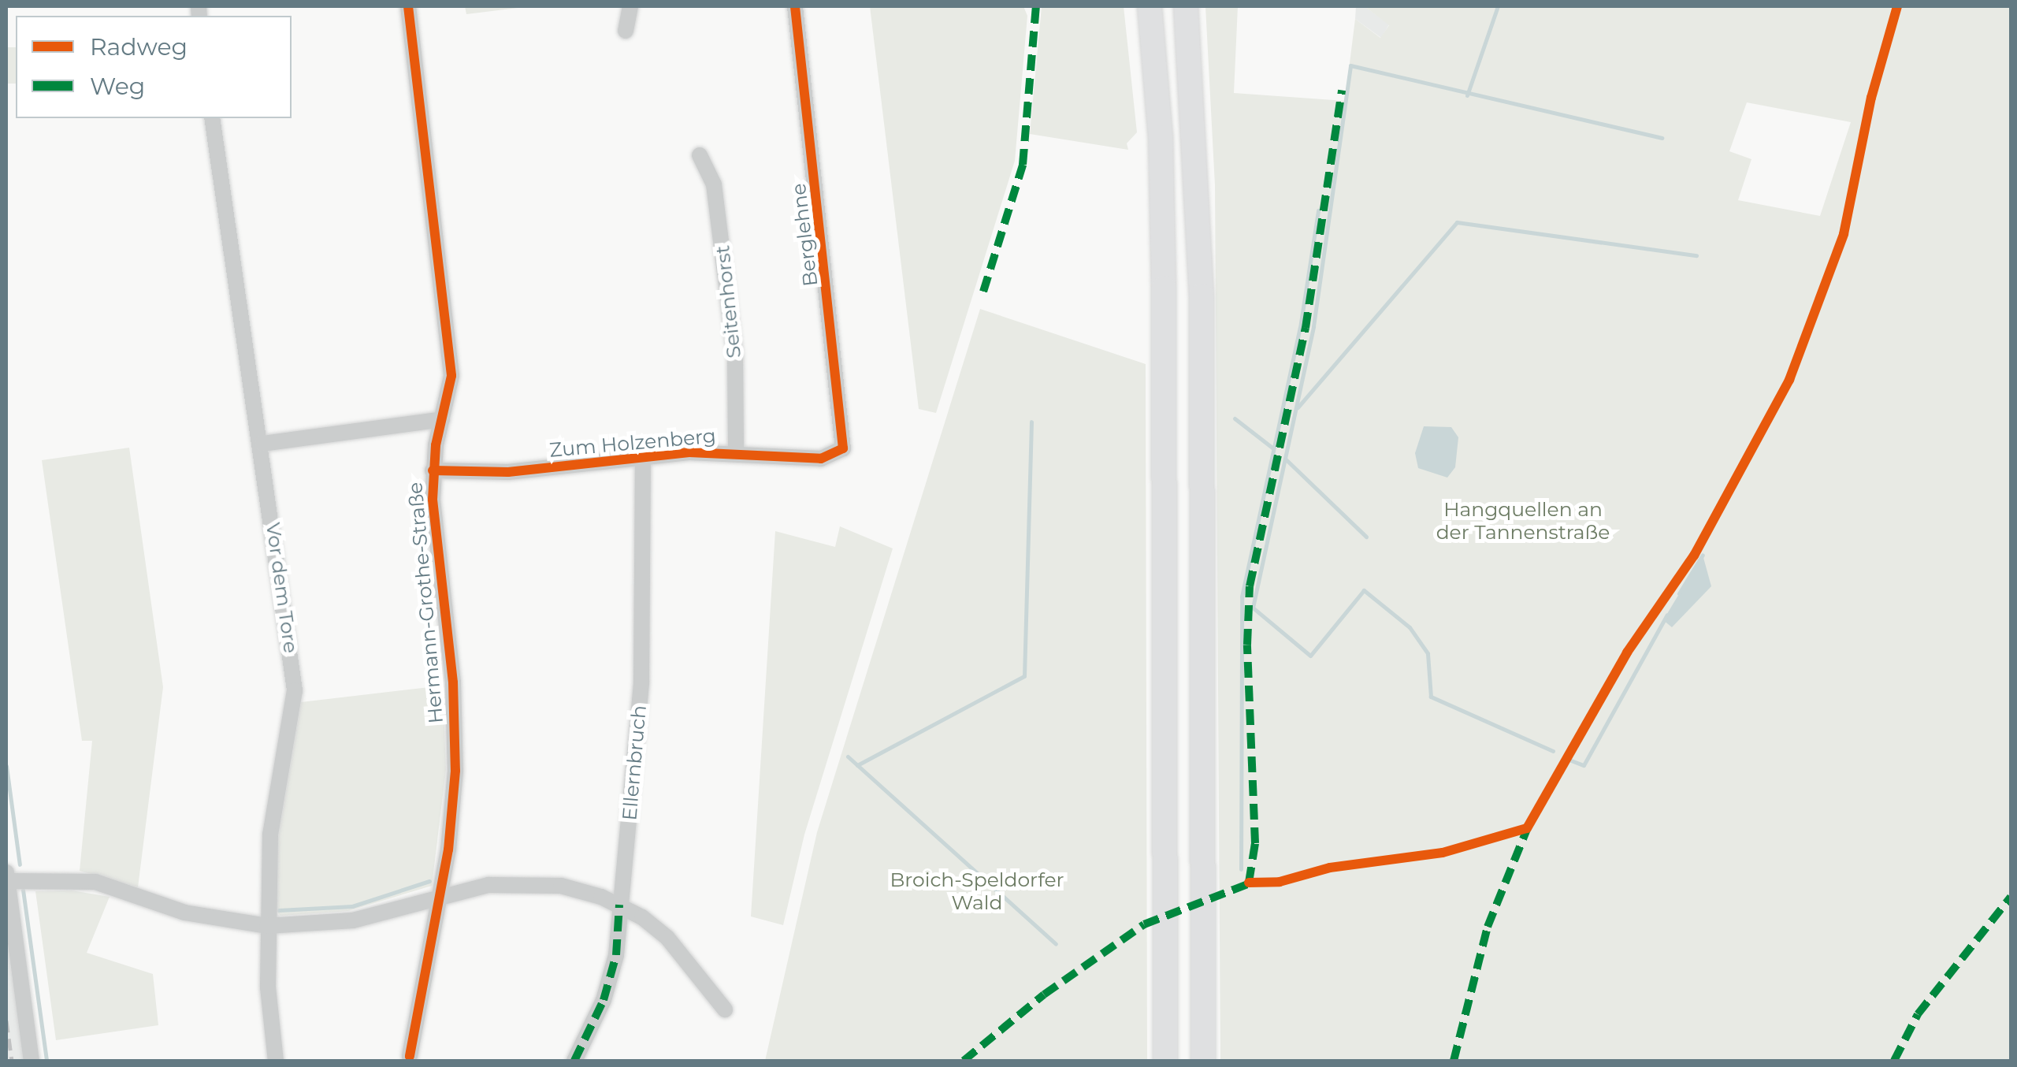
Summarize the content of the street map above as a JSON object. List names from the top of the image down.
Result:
{
  "streets": {
    "street": [
      "Berglehne",
      "Seitenhorst",
      "Zum Holzenberg",
      "Vor dem Tore",
      "Hermann-Grothe-Straße",
      "Ellernbruch"
    ]
  },
  "crossings": [
    ["Berglehne", "Zum Holzenberg"],
    ["Seitenhorst", "Zum Holzenberg"],
    ["Zum Holzenberg", "Hermann-Grothe-Straße"],
    ["Zum Holzenberg", "Ellernbruch"]
  ],
  "parks": ["Hangquellen an der Tannenstraße", "Broich-Speldorfer Wald"],
  "legend": ["Radweg", "Weg"]
}
